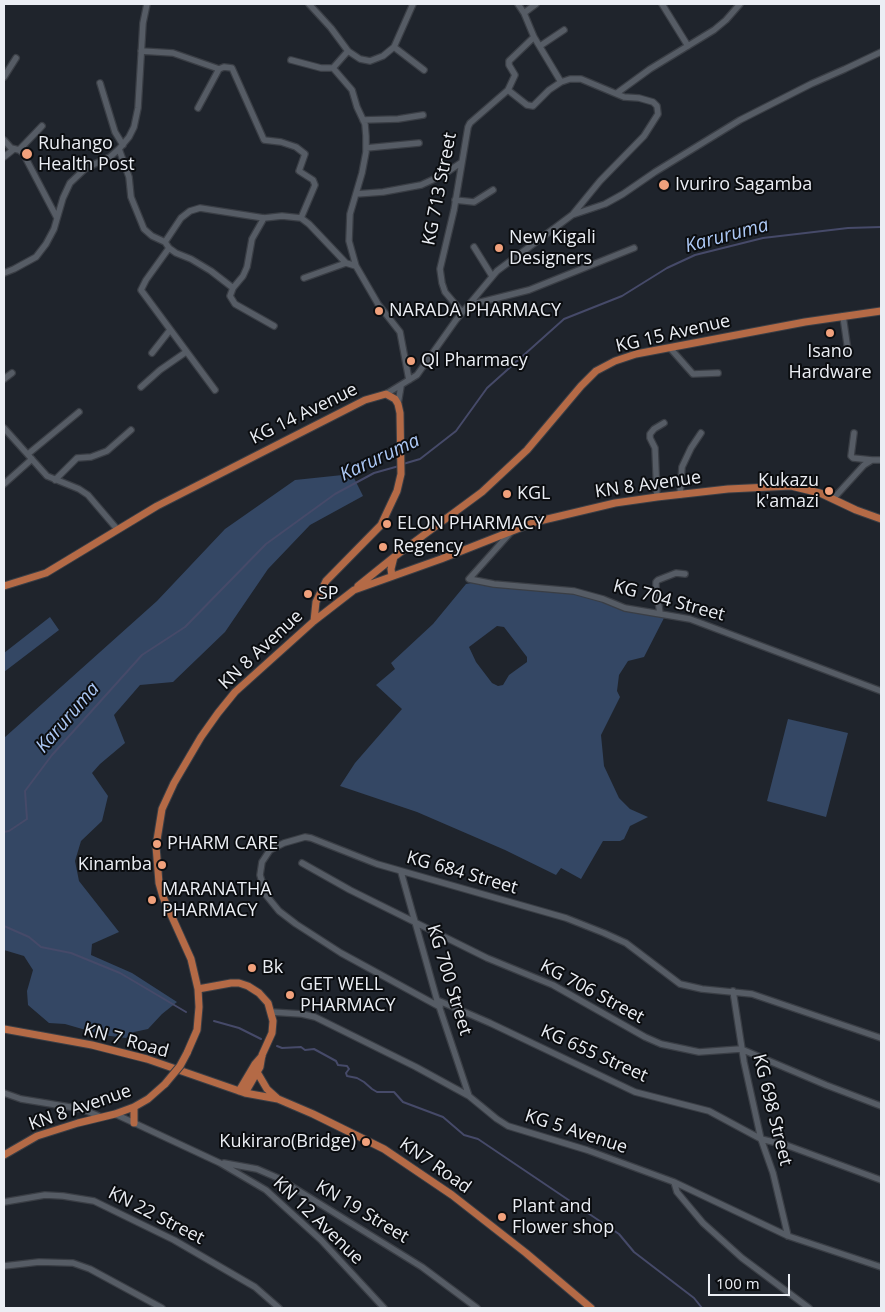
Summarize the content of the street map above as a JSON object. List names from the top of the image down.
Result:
{
  "streets": {
    "main road": [
      "KG 15 Avenue",
      "KG 14 Avenue",
      "KN 8 Avenue",
      "KN 7 Road",
      "KN7 Road"
    ],
    "street": [
      "KG 713 Street",
      "KG 704 Street",
      "KG 684 Street",
      "KG 700 Street",
      "KG 706 Street",
      "KG 655 Street",
      "KG 698 Street",
      "KG 5 Avenue",
      "KN 19 Street",
      "KN 22 Street",
      "KN 12 Avenue"
    ]
  },
  "crossings": [
    ["KG 15 Avenue", "KN 8 Avenue"],
    ["KN 8 Avenue", "KG 704 Street"],
    ["KN 8 Avenue", "KN 12 Avenue"],
    ["KG 684 Street", "KG 700 Street"],
    ["KG 684 Street", "KG 698 Street"],
    ["KG 700 Street", "KG 706 Street"],
    ["KG 700 Street", "KG 655 Street"],
    ["KG 700 Street", "KG 5 Avenue"],
    ["KG 706 Street", "KG 698 Street"],
    ["KN 7 Road", "KN7 Road"],
    ["KG 655 Street", "KG 698 Street"],
    ["KG 698 Street", "KG 5 Avenue"],
    ["KN 19 Street", "KN 12 Avenue"]
  ],
  "water": ["Karuruma"],
  "places": [
    "Ruhango Health Post",
    "Ivuriro Sagamba",
    "New Kigali Designers",
    "NARADA PHARMACY",
    "Isano Hardware",
    "Ql Pharmacy",
    "Kukazu k'amazi",
    "KGL",
    "ELON PHARMACY",
    "Regency",
    "SP",
    "PHARM CARE",
    "Kinamba",
    "MARANATHA PHARMACY",
    "Bk",
    "GET WELL PHARMACY",
    "Kukiraro(Bridge)",
    "Plant and Flower shop"
  ],
  "scale_bar": "100 m"
}
